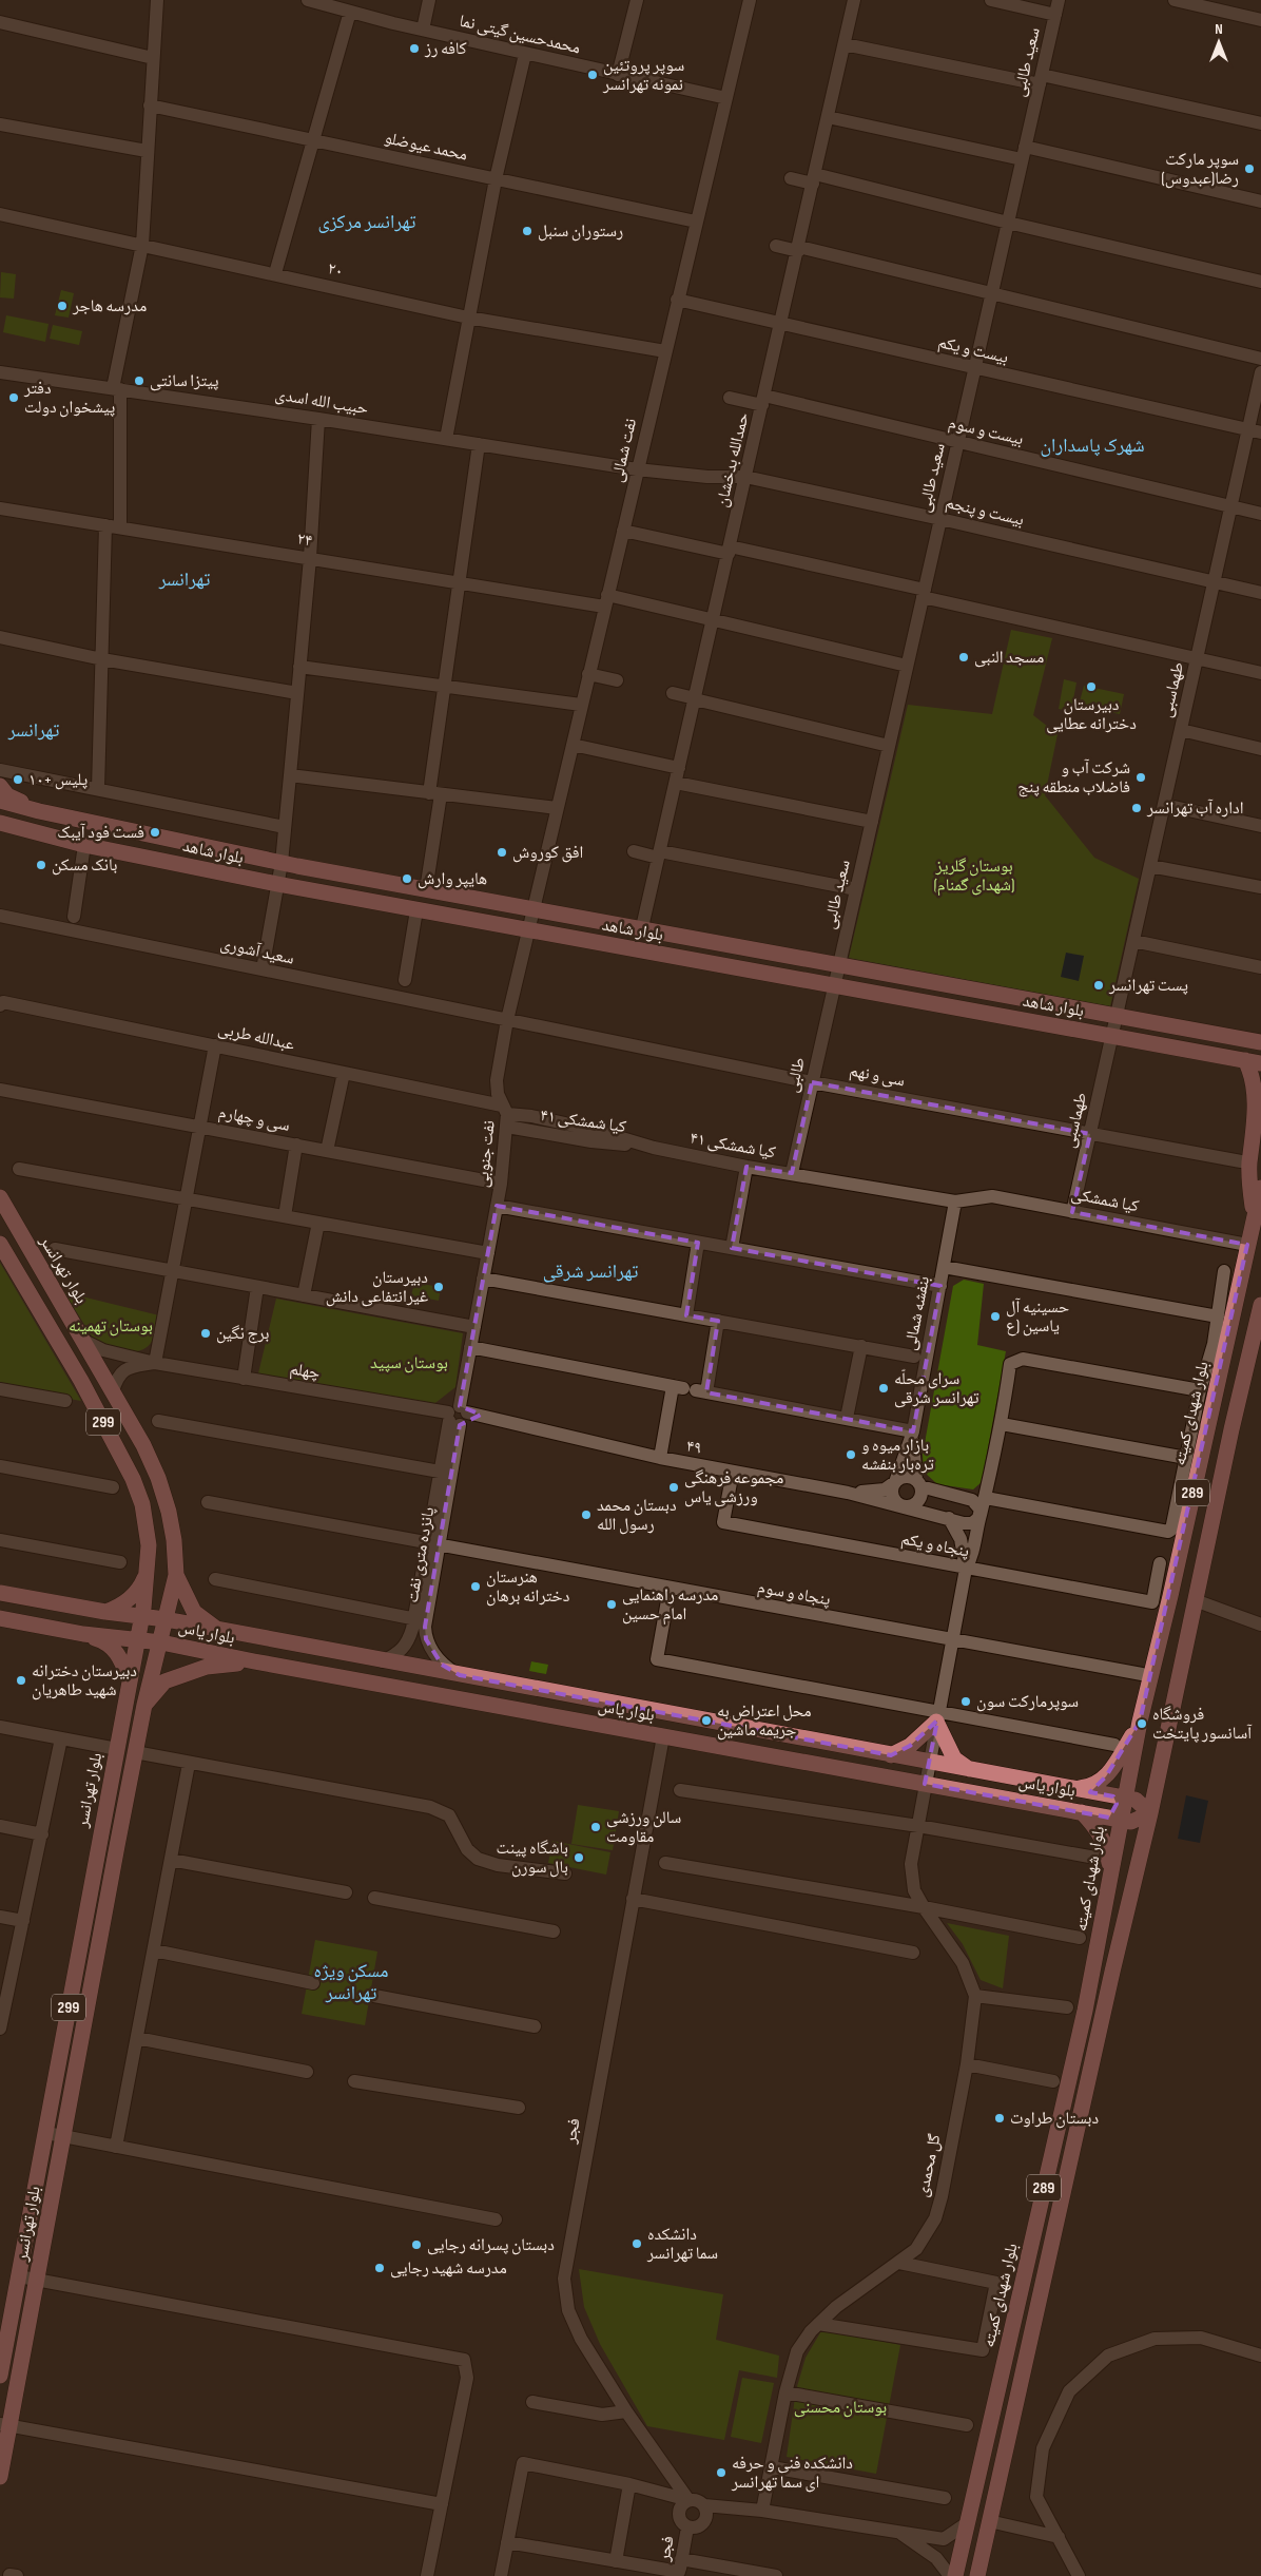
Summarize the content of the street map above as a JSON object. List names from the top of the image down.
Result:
{
  "streets": {
    "main road": [
      "بلوار شاهد",
      "بلوار تهرانسر",
      "بلوار شهدای کمیته",
      "299",
      "289",
      "بلوار یاس"
    ],
    "street": [
      "محمدحسین گیتی نما",
      "سعید طالبی",
      "محمد عیوضلو",
      "۲۰",
      "بیست و یکم",
      "حبیب الله اسدی",
      "بیست و سوم",
      "نفت شمالی",
      "حمدالله بدخشان",
      "بیست و پنجم",
      "۲۴",
      "طهماسبی",
      "سعید آشوری",
      "عبدالله طربی",
      "طالبی",
      "سی و نهم",
      "سی و چهارم",
      "کیا شمشکی ۴۱",
      "۴۱ کیا شمشکی",
      "نفت جنوبی",
      "کیا شمشکی",
      "بنفشه شمالی",
      "چهلم",
      "۴۹",
      "پنجاه و یکم",
      "پانزده متری نفت",
      "پنجاه و سوم",
      "فجر",
      "گل محمدی"
    ]
  },
  "crossings": [
    ["محمدحسین گیتی نما", "نفت شمالی"],
    ["سعید طالبی", "بیست و یکم"],
    ["سعید طالبی", "بیست و سوم"],
    ["سعید طالبی", "بیست و پنجم"],
    ["سعید طالبی", "۲۴"],
    ["سعید طالبی", "بلوار شاهد"],
    ["سعید طالبی", "طالبی"],
    ["محمد عیوضلو", "نفت شمالی"],
    ["۲۰", "نفت شمالی"],
    ["بیست و یکم", "نفت شمالی"],
    ["بیست و یکم", "حمدالله بدخشان"],
    ["بیست و یکم", "طهماسبی"],
    ["حبیب الله اسدی", "نفت شمالی"],
    ["حبیب الله اسدی", "بیست و پنجم"],
    ["بیست و سوم", "حمدالله بدخشان"],
    ["بیست و سوم", "طهماسبی"],
    ["نفت شمالی", "بیست و پنجم"],
    ["نفت شمالی", "۲۴"],
    ["نفت شمالی", "بلوار شاهد"],
    ["نفت شمالی", "نفت جنوبی"],
    ["حمدالله بدخشان", "بیست و پنجم"],
    ["حمدالله بدخشان", "۲۴"],
    ["حمدالله بدخشان", "بلوار شاهد"],
    ["بیست و پنجم", "طهماسبی"],
    ["طهماسبی", "بلوار شاهد"],
    ["طهماسبی", "سی و نهم"],
    ["طهماسبی", "کیا شمشکی"],
    ["بلوار شاهد", "طالبی"],
    ["بلوار شاهد", "نفت جنوبی"],
    ["سعید آشوری", "سی و نهم"],
    ["سعید آشوری", "نفت جنوبی"],
    ["عبدالله طربی", "کیا شمشکی ۴۱"],
    ["عبدالله طربی", "نفت جنوبی"],
    ["طالبی", "سی و نهم"],
    ["طالبی", "۴۱ کیا شمشکی"],
    ["سی و نهم", "نفت جنوبی"],
    ["سی و چهارم", "نفت جنوبی"],
    ["کیا شمشکی ۴۱", "۴۱ کیا شمشکی"],
    ["کیا شمشکی ۴۱", "نفت جنوبی"],
    ["۴۱ کیا شمشکی", "کیا شمشکی"],
    ["۴۱ کیا شمشکی", "بنفشه شمالی"],
    ["نفت جنوبی", "چهلم"],
    ["نفت جنوبی", "۴۹"],
    ["نفت جنوبی", "پانزده متری نفت"],
    ["کیا شمشکی", "بنفشه شمالی"],
    ["کیا شمشکی", "بلوار شهدای کمیته"],
    ["بلوار تهرانسر", "چهلم"],
    ["بلوار تهرانسر", "بلوار یاس"],
    ["چهلم", "۴۹"],
    ["چهلم", "پانزده متری نفت"],
    ["بلوار شهدای کمیته", "بلوار یاس"],
    ["۴۹", "پنجاه و یکم"],
    ["۴۹", "پانزده متری نفت"],
    ["289", "بلوار یاس"],
    ["پنجاه و یکم", "گل محمدی"],
    ["پانزده متری نفت", "پنجاه و سوم"],
    ["پانزده متری نفت", "بلوار یاس"],
    ["پنجاه و سوم", "گل محمدی"],
    ["بلوار یاس", "فجر"],
    ["بلوار یاس", "گل محمدی"]
  ],
  "districts": [
    "تهرانسر مرکزی",
    "شهرک پاسداران",
    "تهرانسر",
    "تهرانسر",
    "تهرانسر شرقی",
    "مسکن ویژه تهرانسر"
  ],
  "parks": [
    "بوستان گلریز (شهدای گمنام)",
    "بوستان تهمینه",
    "بوستان سپید",
    "بوستان محسنی"
  ],
  "places": [
    "کافه رز",
    "سوپر پروتئین نمونه تهرانسر",
    "سوپر مارکت رضا(عبدوس)",
    "رستوران سنبل",
    "مدرسه هاجر",
    "پیتزا سانتی",
    "دفتر پیشخوان دولت",
    "مسجد النبی",
    "دبیرستان دخترانه عطایی",
    "شرکت آب و فاضلاب منطقه پنج",
    "پلیس +۱۰",
    "اداره آب تهرانسر",
    "فست فود آیبک",
    "افق کوروش",
    "بانک مسکن",
    "هایپر وارش",
    "پست تهرانسر",
    "دبیرستان غیرانتفاعی دانش",
    "حسینیه آل یاسین (ع",
    "برج نگین",
    "سرای محلّه تهرانسر شرقی",
    "بازار میوه و تره‌بار بنفشه",
    "مجموعه فرهنگی ورزشی یاس",
    "دبستان محمد رسول الله",
    "هنرستان دخترانه برهان",
    "مدرسه راهنمایی امام حسین",
    "دبیرستان دخترانه شهید طاهریان",
    "سوپرمارکت سون",
    "محل اعتراض به جریمه ماشین",
    "فروشگاه آسانسور پایتخت",
    "سالن ورزشی مقاومت",
    "باشگاه پینت بال سورن",
    "دبستان طراوت",
    "دانشکده سما تهرانسر",
    "دبستان پسرانه رجایی",
    "مدرسه شهید رجایی",
    "دانشکده فنی و حرفه ای سما تهرانسر"
  ],
  "north": "top"
}
